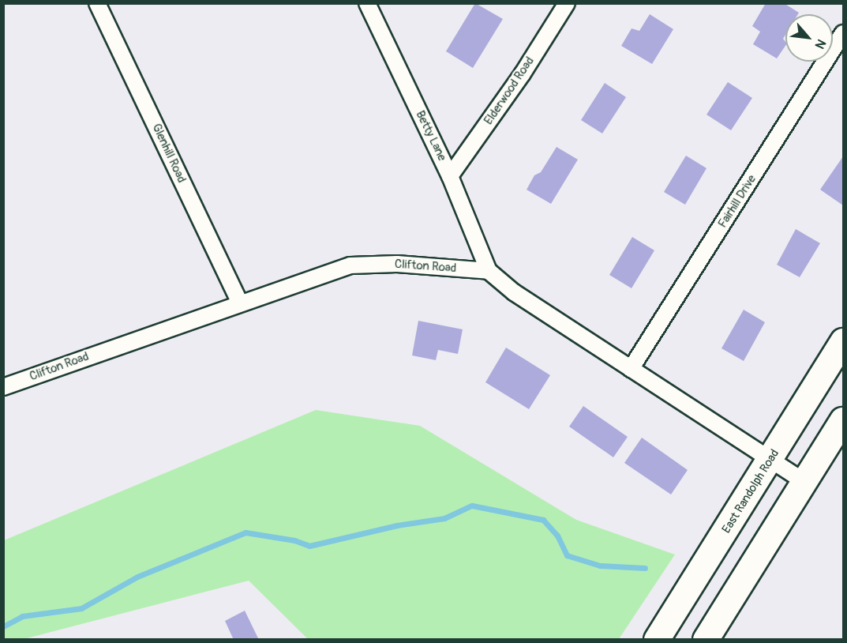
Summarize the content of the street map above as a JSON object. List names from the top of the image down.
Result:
{
  "streets": {
    "main road": ["East Randolph Road"],
    "street": [
      "Elderwood Road",
      "Betty Lane",
      "Glenhill Road",
      "Fairhill Drive",
      "Clifton Road"
    ]
  },
  "crossings": [
    ["Elderwood Road", "Betty Lane"],
    ["Betty Lane", "Clifton Road"],
    ["Glenhill Road", "Clifton Road"]
  ],
  "north": "bottom right"
}
